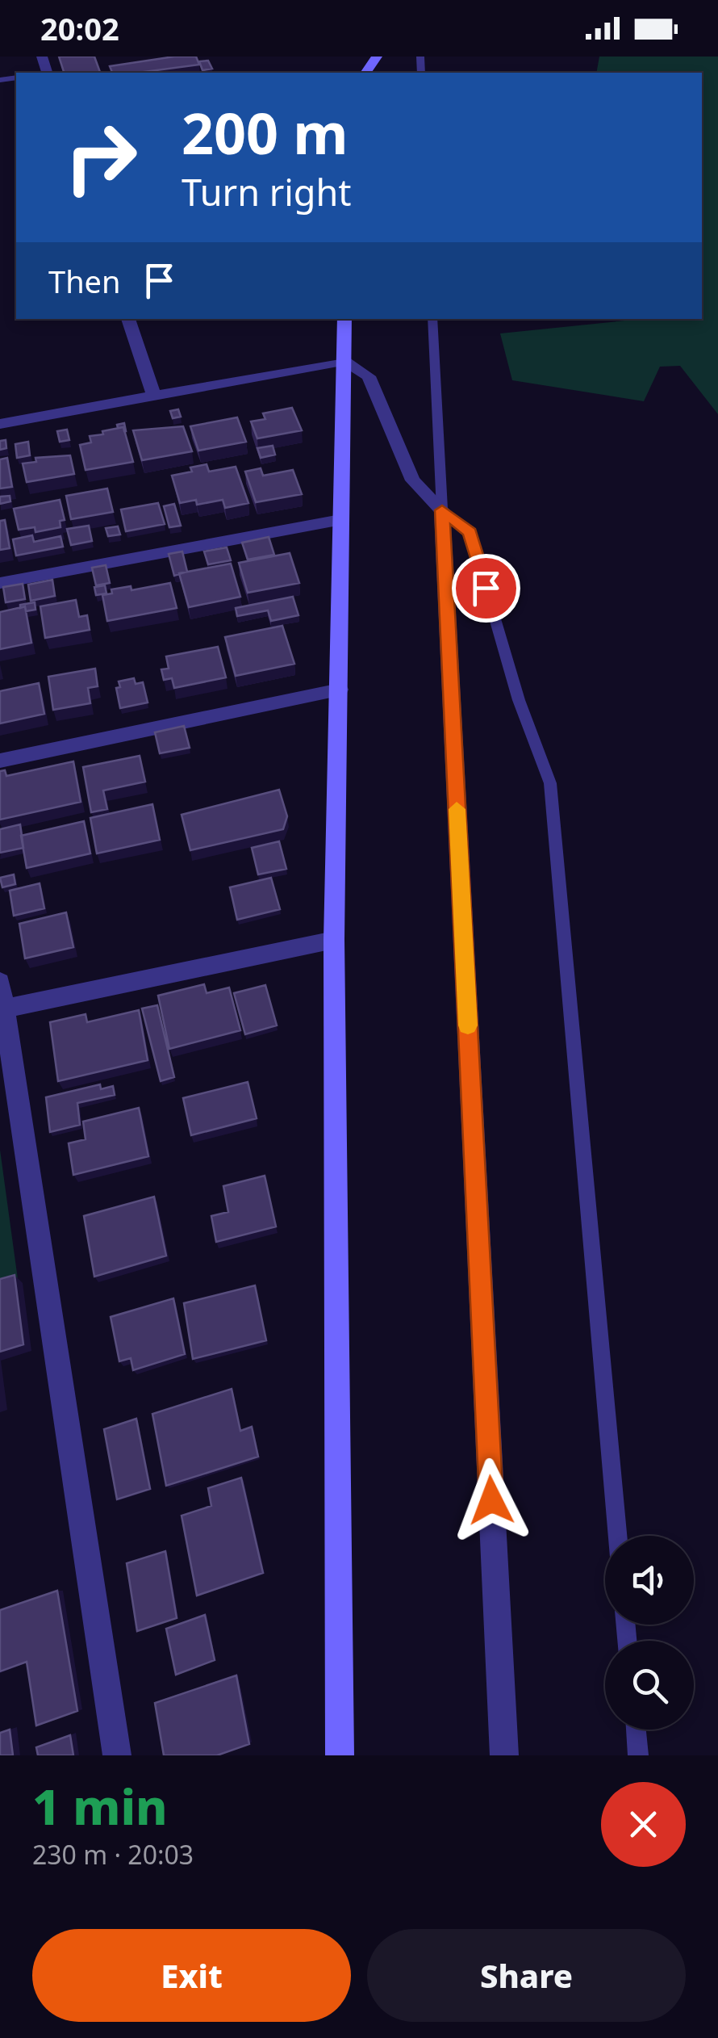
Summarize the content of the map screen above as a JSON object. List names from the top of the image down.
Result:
{
  "page": {
    "status": "20:02",
    "turn": ["200 m", "Turn right"],
    "then": "Then",
    "heading": ["1 min", "230 m · 20:03"],
    "buttons": ["Exit", "Share"]
  }
}
